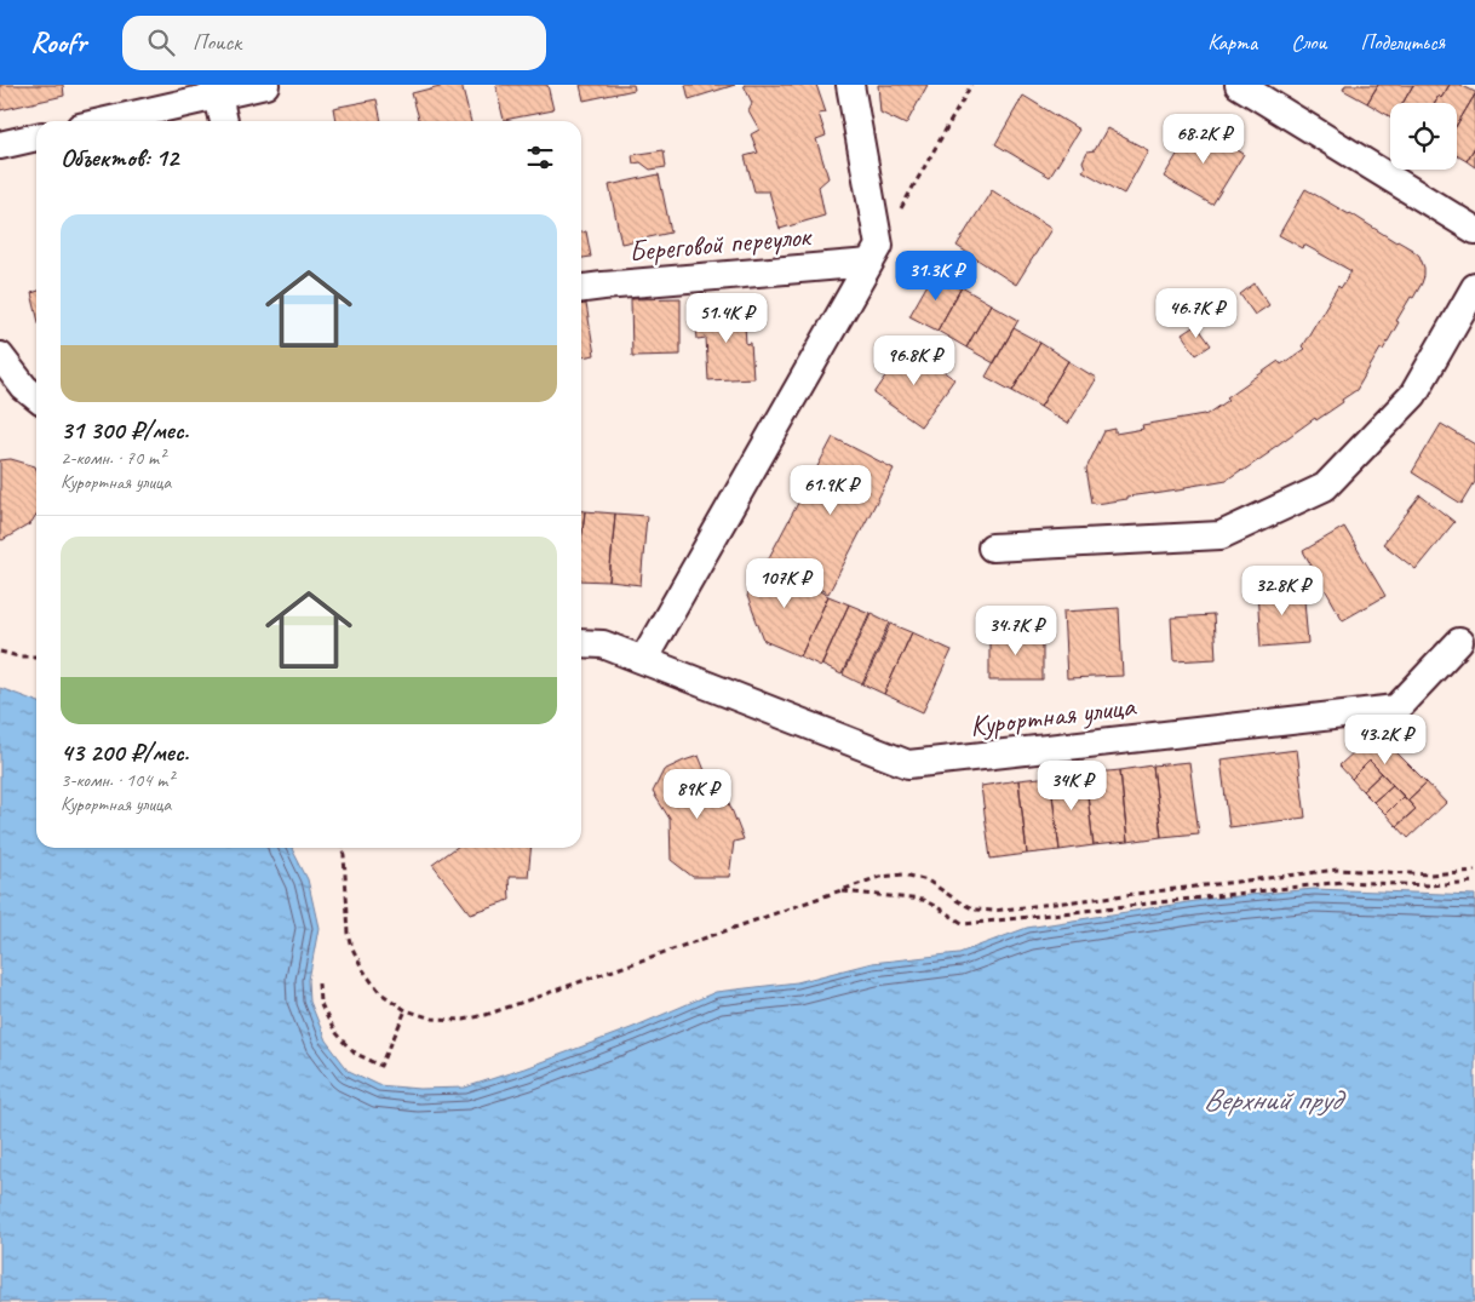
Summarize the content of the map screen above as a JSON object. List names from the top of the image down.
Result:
{
  "streets": {
    "street": ["Береговой переулок", "Курортная улица"]
  },
  "water": ["Верхний пруд"],
  "page": {
    "header": "Roofr",
    "search": "Поиск",
    "nav": ["Карта", "Слои", "Поделиться"],
    "price": [
      "68.2K ₽",
      "31.3K ₽",
      "46.7K ₽",
      "51.4K ₽",
      "96.8K ₽",
      "61.9K ₽",
      "107K ₽",
      "32.8K ₽",
      "34.7K ₽",
      "43.2K ₽",
      "34K ₽",
      "89K ₽"
    ],
    "heading": "Объектов: 12",
    "list": [
      {
        "name": "31 300 ₽/мес.",
        "note": "2-комн. · 70 m² · Курортная улица"
      },
      {
        "name": "43 200 ₽/мес.",
        "note": "3-комн. · 104 m² · Курортная улица"
      }
    ]
  }
}
